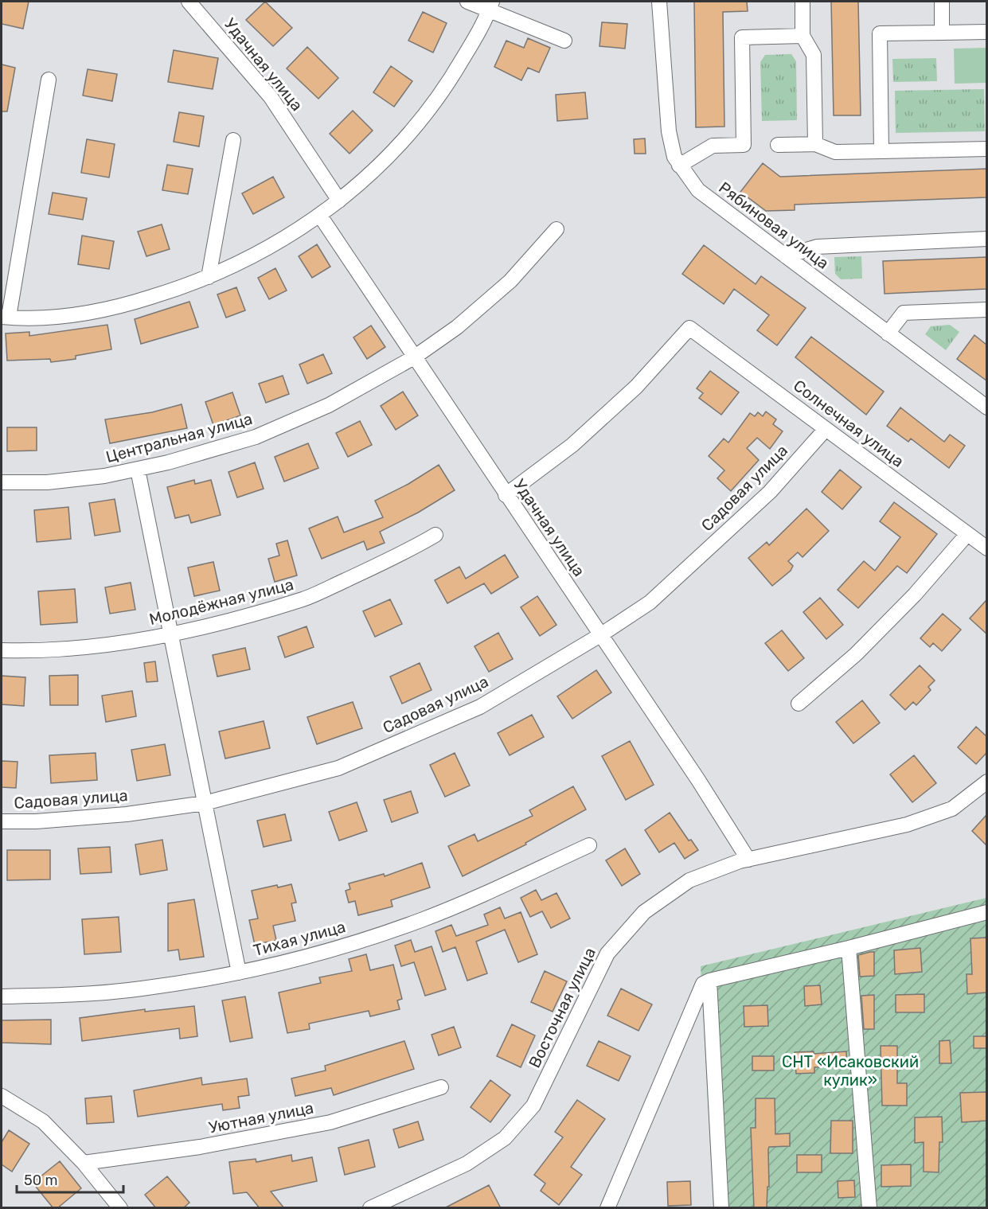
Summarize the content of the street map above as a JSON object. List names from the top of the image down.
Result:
{
  "streets": {
    "street": [
      "Удачная улица",
      "Рябиновая улица",
      "Солнечная улица",
      "Центральная улица",
      "Садовая улица",
      "Молодёжная улица",
      "Тихая улица",
      "Восточная улица",
      "Уютная улица"
    ]
  },
  "crossings": [
    ["Удачная улица", "Солнечная улица"],
    ["Удачная улица", "Центральная улица"],
    ["Удачная улица", "Садовая улица"],
    ["Удачная улица", "Восточная улица"],
    ["Солнечная улица", "Садовая улица"]
  ],
  "parks": ["СНТ «Исаковский кулик»"],
  "scale_bar": "50 m"
}
